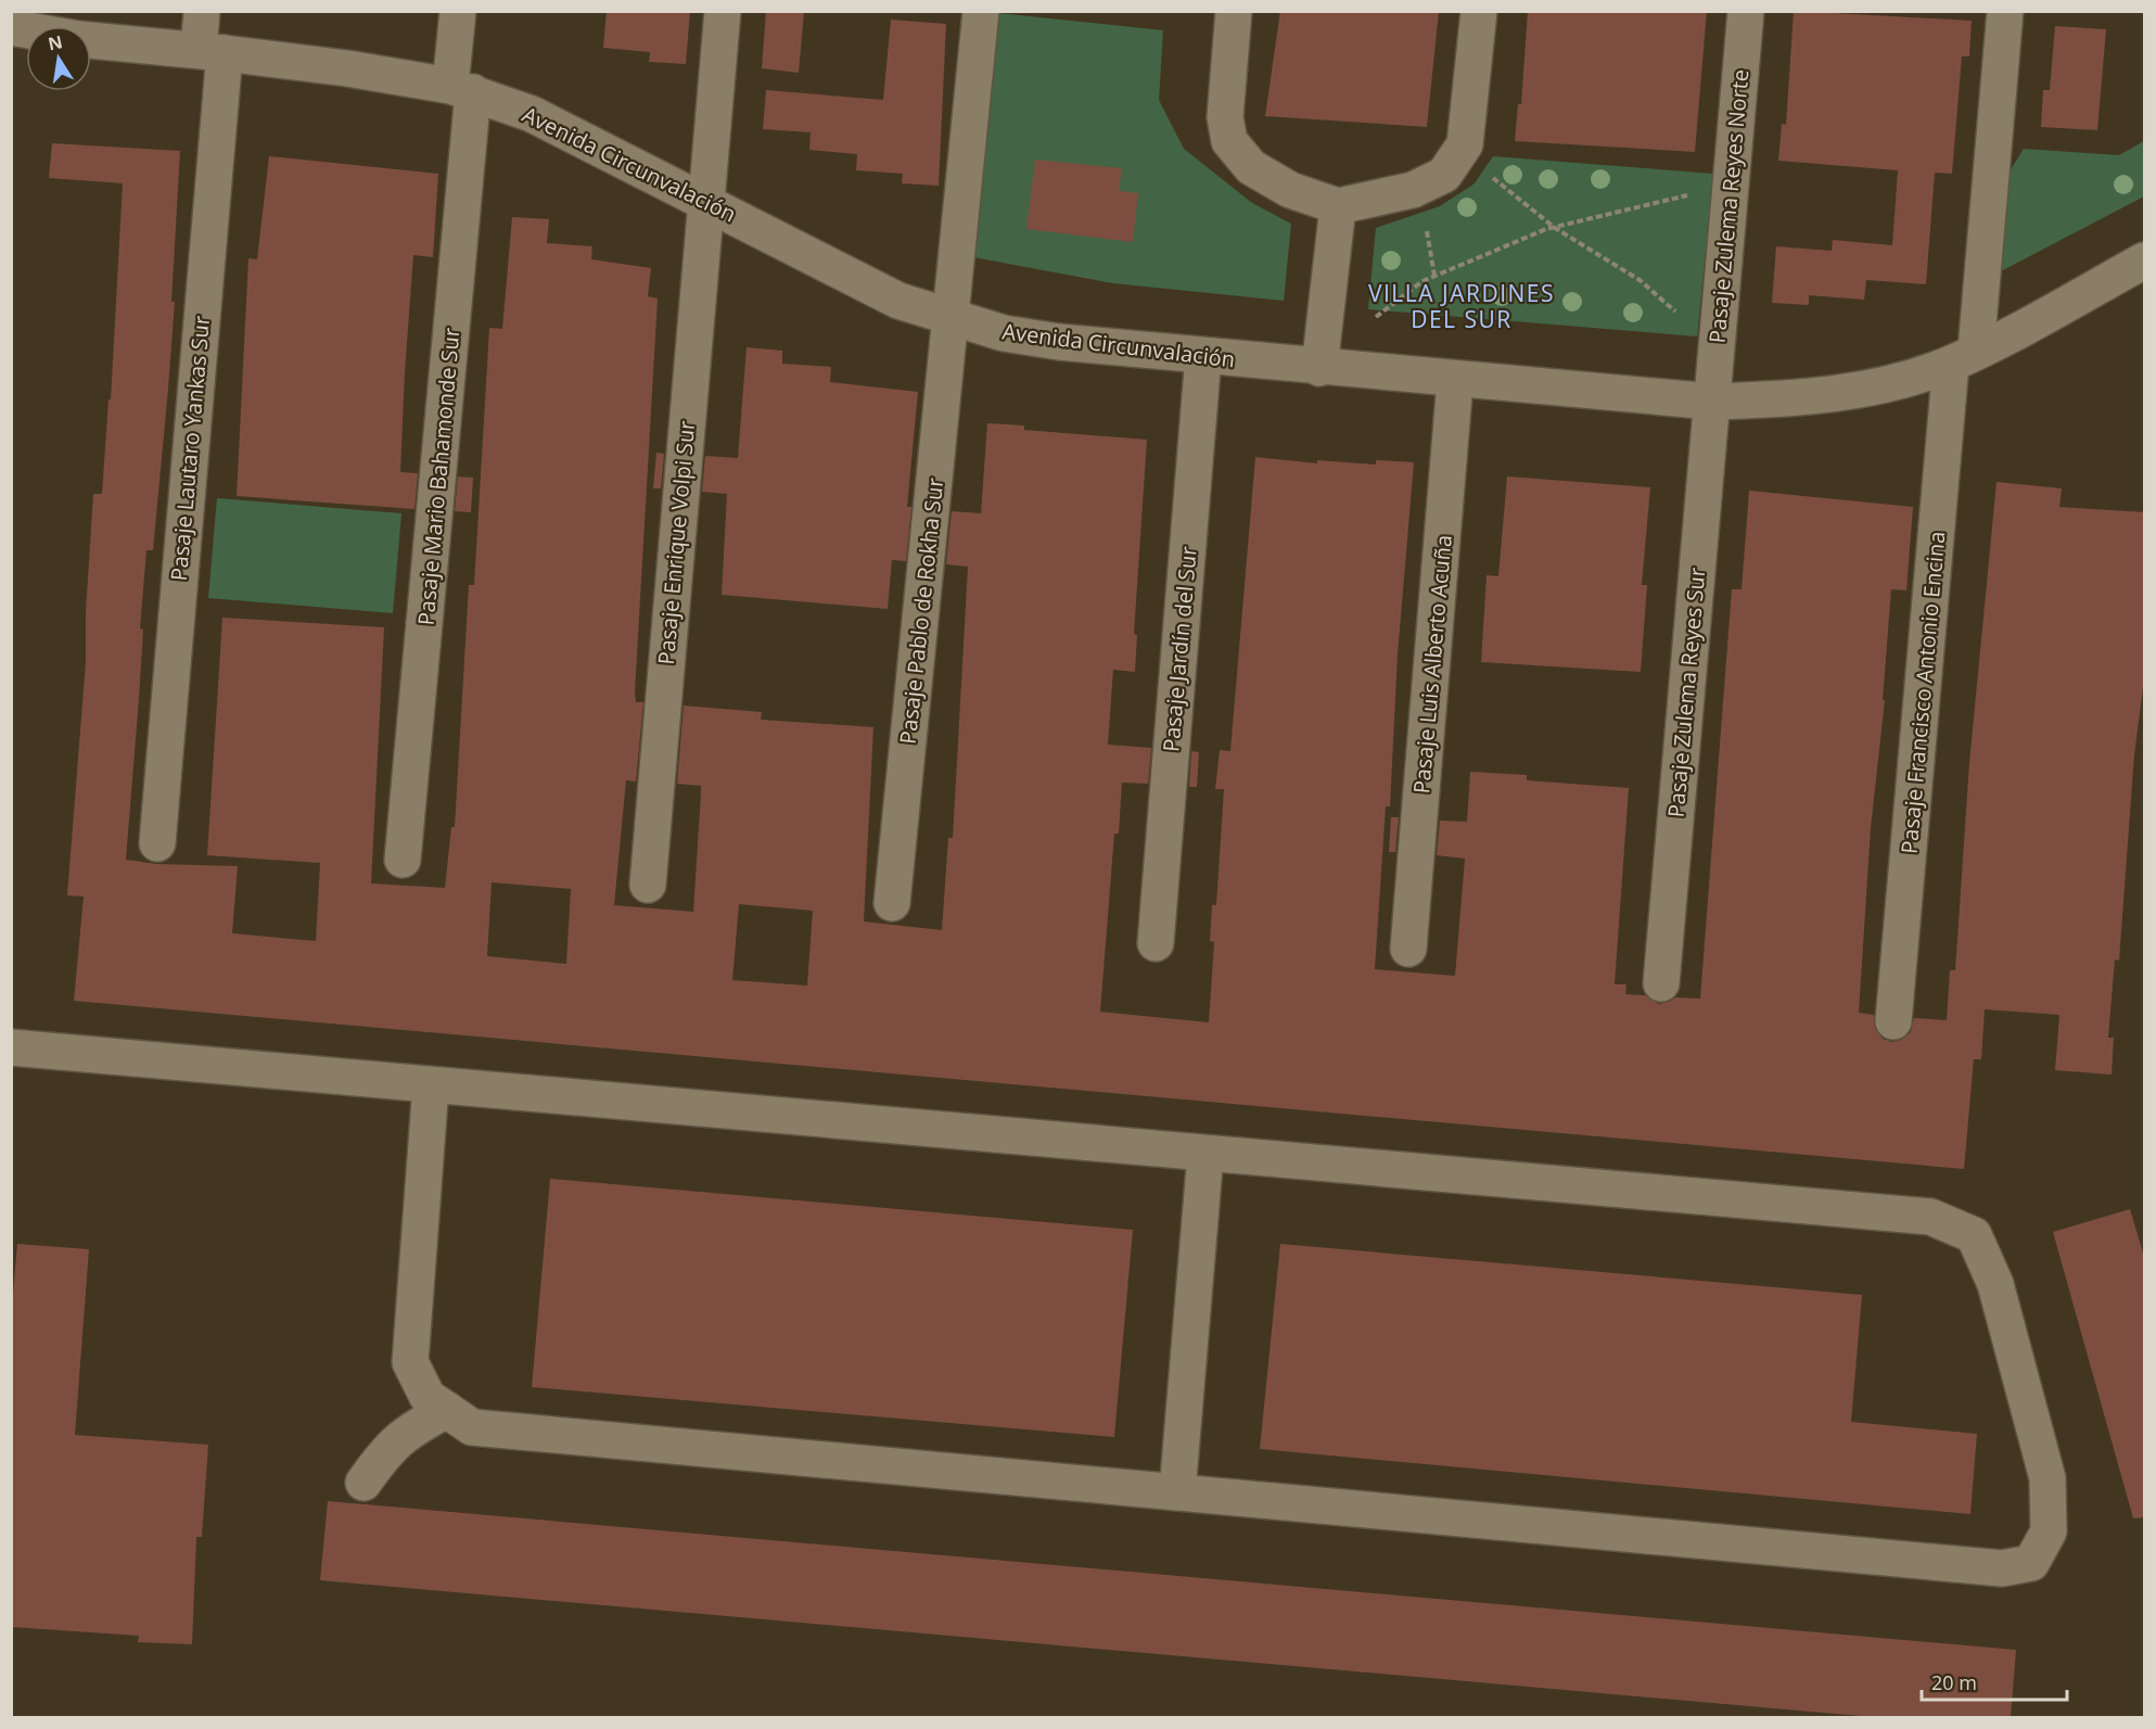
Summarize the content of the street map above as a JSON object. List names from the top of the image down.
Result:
{
  "streets": {
    "street": [
      "Avenida Circunvalación",
      "Pasaje Zulema Reyes Norte",
      "Pasaje Lautaro Yankas Sur",
      "Pasaje Mario Bahamonde Sur",
      "Pasaje Enrique Volpi Sur",
      "Pasaje Pablo de Rokha Sur",
      "Pasaje Jardín del Sur",
      "Pasaje Luis Alberto Acuña",
      "Pasaje Zulema Reyes Sur",
      "Pasaje Francisco Antonio Encina"
    ]
  },
  "crossings": [
    ["Avenida Circunvalación", "Pasaje Zulema Reyes Norte"],
    ["Avenida Circunvalación", "Pasaje Lautaro Yankas Sur"],
    ["Avenida Circunvalación", "Pasaje Mario Bahamonde Sur"],
    ["Avenida Circunvalación", "Pasaje Enrique Volpi Sur"],
    ["Avenida Circunvalación", "Pasaje Pablo de Rokha Sur"],
    ["Avenida Circunvalación", "Pasaje Jardín del Sur"],
    ["Avenida Circunvalación", "Pasaje Luis Alberto Acuña"],
    ["Avenida Circunvalación", "Pasaje Zulema Reyes Sur"],
    ["Avenida Circunvalación", "Pasaje Francisco Antonio Encina"],
    ["Pasaje Zulema Reyes Norte", "Pasaje Zulema Reyes Sur"]
  ],
  "districts": ["VILLA JARDINES DEL SUR"],
  "scale_bar": "20 m",
  "north": "top"
}
